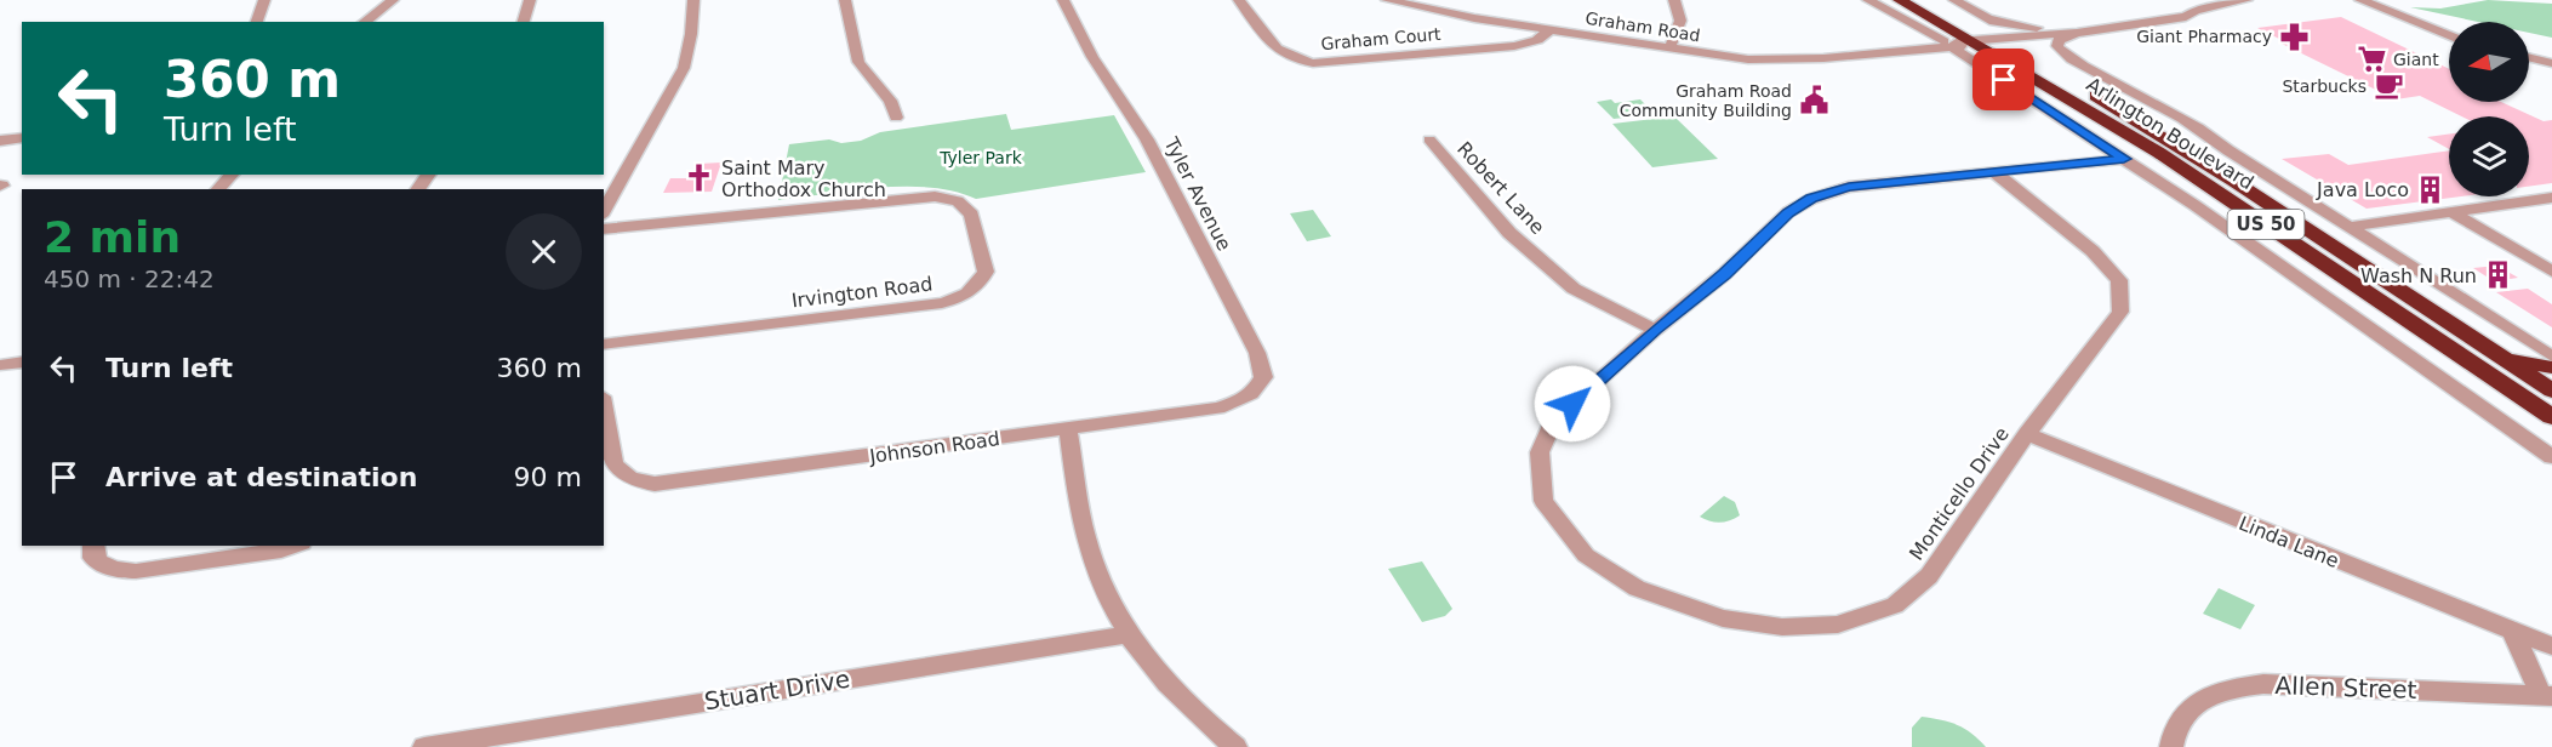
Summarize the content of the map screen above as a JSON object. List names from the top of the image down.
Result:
{
  "streets": {
    "highway": ["Arlington Boulevard", "US 50"],
    "street": [
      "Graham Road",
      "Graham Court",
      "Robert Lane",
      "Tyler Avenue",
      "Irvington Road",
      "Johnson Road",
      "Monticello Drive",
      "Linda Lane",
      "Allen Street",
      "Stuart Drive"
    ]
  },
  "crossings": [
    ["Graham Road", "Graham Court"],
    ["Graham Road", "Arlington Boulevard"],
    ["Robert Lane", "Monticello Drive"],
    ["Tyler Avenue", "Johnson Road"],
    ["Monticello Drive", "Linda Lane"]
  ],
  "parks": ["Tyler Park"],
  "places": {
    "pharmacy": ["Giant Pharmacy"],
    "supermarket": ["Giant"],
    "cafe": ["Starbucks"],
    "public building": ["Graham Road Community Building"],
    "church": ["Saint Mary Orthodox Church"],
    "building": ["Java Loco", "Wash N Run"]
  },
  "north": "left",
  "page": {
    "turn": ["360 m", "Turn left"],
    "heading": ["2 min", "450 m · 22:42"],
    "list": [
      {
        "name": "Turn left",
        "value": "360 m"
      },
      {
        "name": "Arrive at destination",
        "value": "90 m"
      }
    ]
  }
}
